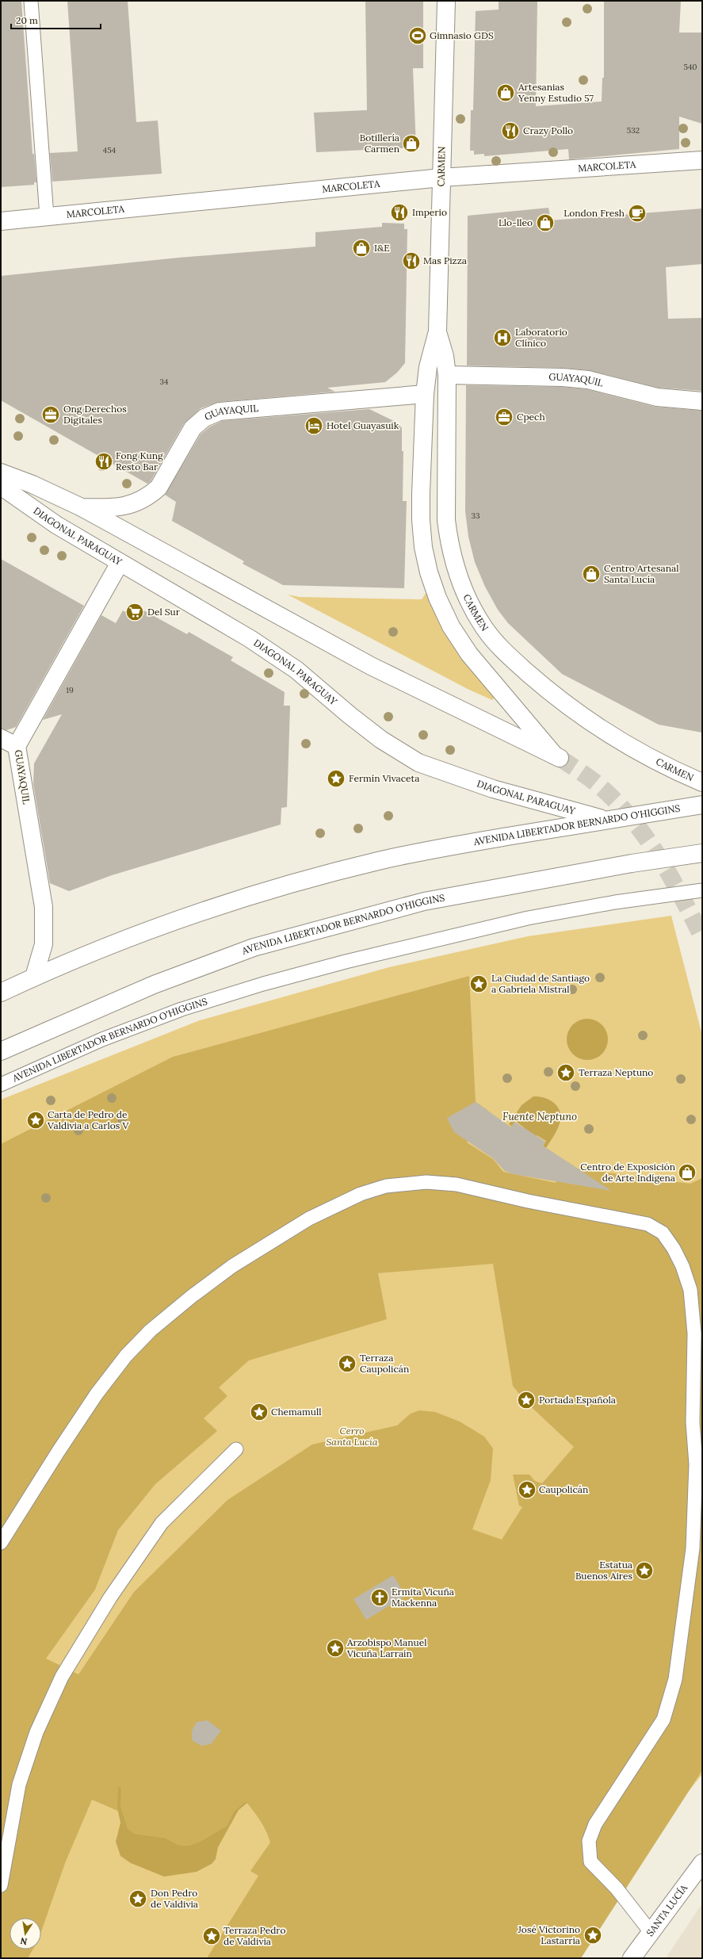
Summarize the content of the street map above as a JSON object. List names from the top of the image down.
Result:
{
  "streets": {
    "main road": [
      "CARMEN",
      "MARCOLETA",
      "GUAYAQUIL",
      "DIAGONAL PARAGUAY",
      "AVENIDA LIBERTADOR BERNARDO O'HIGGINS",
      "SANTA LUCÍA"
    ]
  },
  "crossings": [
    ["CARMEN", "MARCOLETA"],
    ["CARMEN", "GUAYAQUIL"],
    ["GUAYAQUIL", "DIAGONAL PARAGUAY"],
    ["GUAYAQUIL", "AVENIDA LIBERTADOR BERNARDO O'HIGGINS"],
    ["DIAGONAL PARAGUAY", "AVENIDA LIBERTADOR BERNARDO O'HIGGINS"]
  ],
  "water": ["Fuente Neptuno"],
  "parks": ["Cerro Santa Lucía"],
  "places": {
    "sports": ["Gimnasio GDS"],
    "shop": [
      "Artesanias Yenny Estudio 57",
      "Botillería Carmen",
      "Llo-lleo",
      "I&E",
      "Centro Artesanal Santa Lucía",
      "Centro de Exposición de Arte Indígena"
    ],
    "restaurant": [
      "Crazy Pollo",
      "Imperio",
      "Mas Pizza",
      "Fong Kung Resto Bar"
    ],
    "cafe": ["London Fresh"],
    "hospital": ["Laboratorio Clínico"],
    "office": ["Ong Derechos Digitales", "Cpech"],
    "hotel": ["Hotel Guayasuik"],
    "supermarket": ["Del Sur"],
    "place": [
      "Fermín Vivaceta",
      "La Ciudad de Santiago a Gabriela Mistral",
      "Terraza Neptuno",
      "Carta de Pedro de Valdivia a Carlos V",
      "Terraza Caupolicán",
      "Portada Española",
      "Chemamull",
      "Caupolicán",
      "Estatua Buenos Aires",
      "Arzobispo Manuel Vicuña Larraín",
      "Don Pedro de Valdivia",
      "José Victorino Lastarria",
      "Terraza Pedro de Valdivia"
    ],
    "church": ["Ermita Vicuña Mackenna"]
  },
  "house_numbers": [
    "540",
    "532",
    "454",
    "34",
    "33",
    "19"
  ],
  "scale_bar": "20 m",
  "north": "bottom"
}
